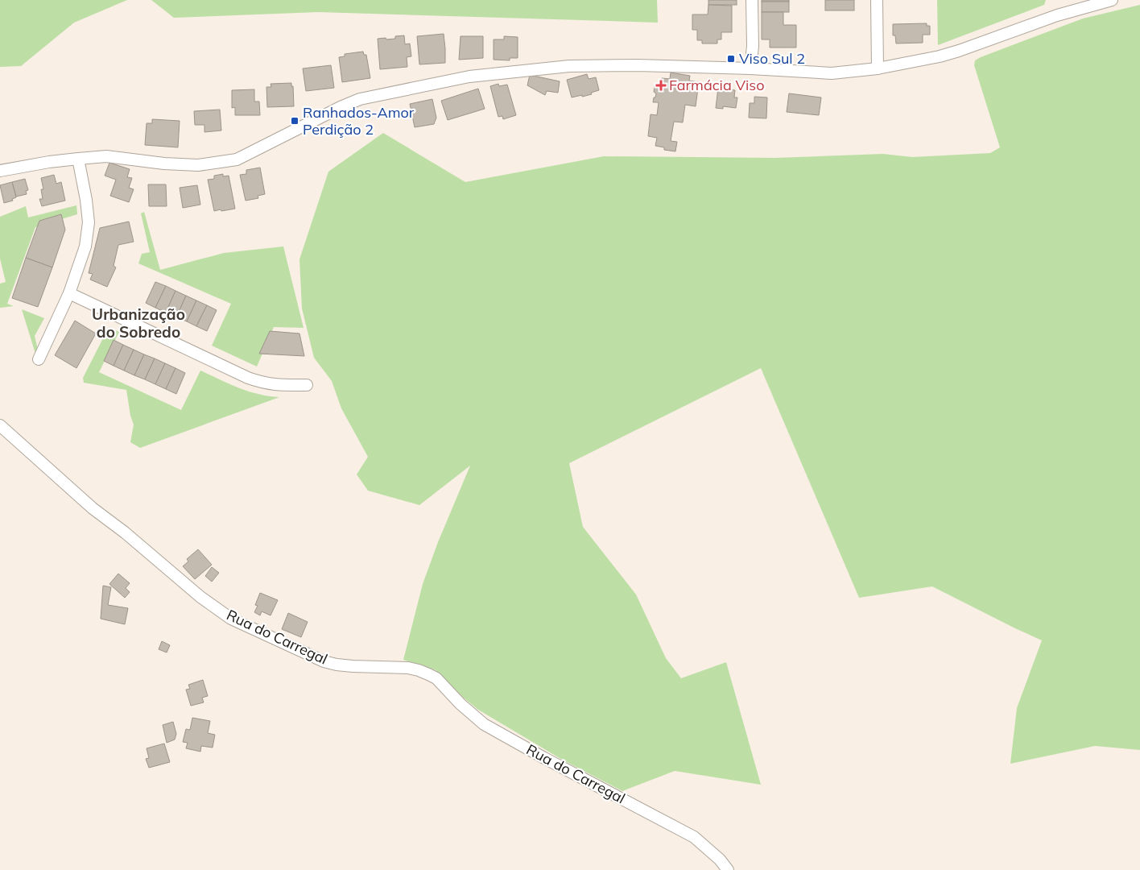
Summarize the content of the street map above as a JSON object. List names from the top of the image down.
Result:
{
  "streets": {
    "street": ["Rua do Carregal"]
  },
  "districts": ["Urbanização do Sobredo"],
  "places": {
    "transit": ["Viso Sul 2", "Ranhados-Amor Perdição 2"],
    "health": ["Farmácia Viso"]
  }
}
